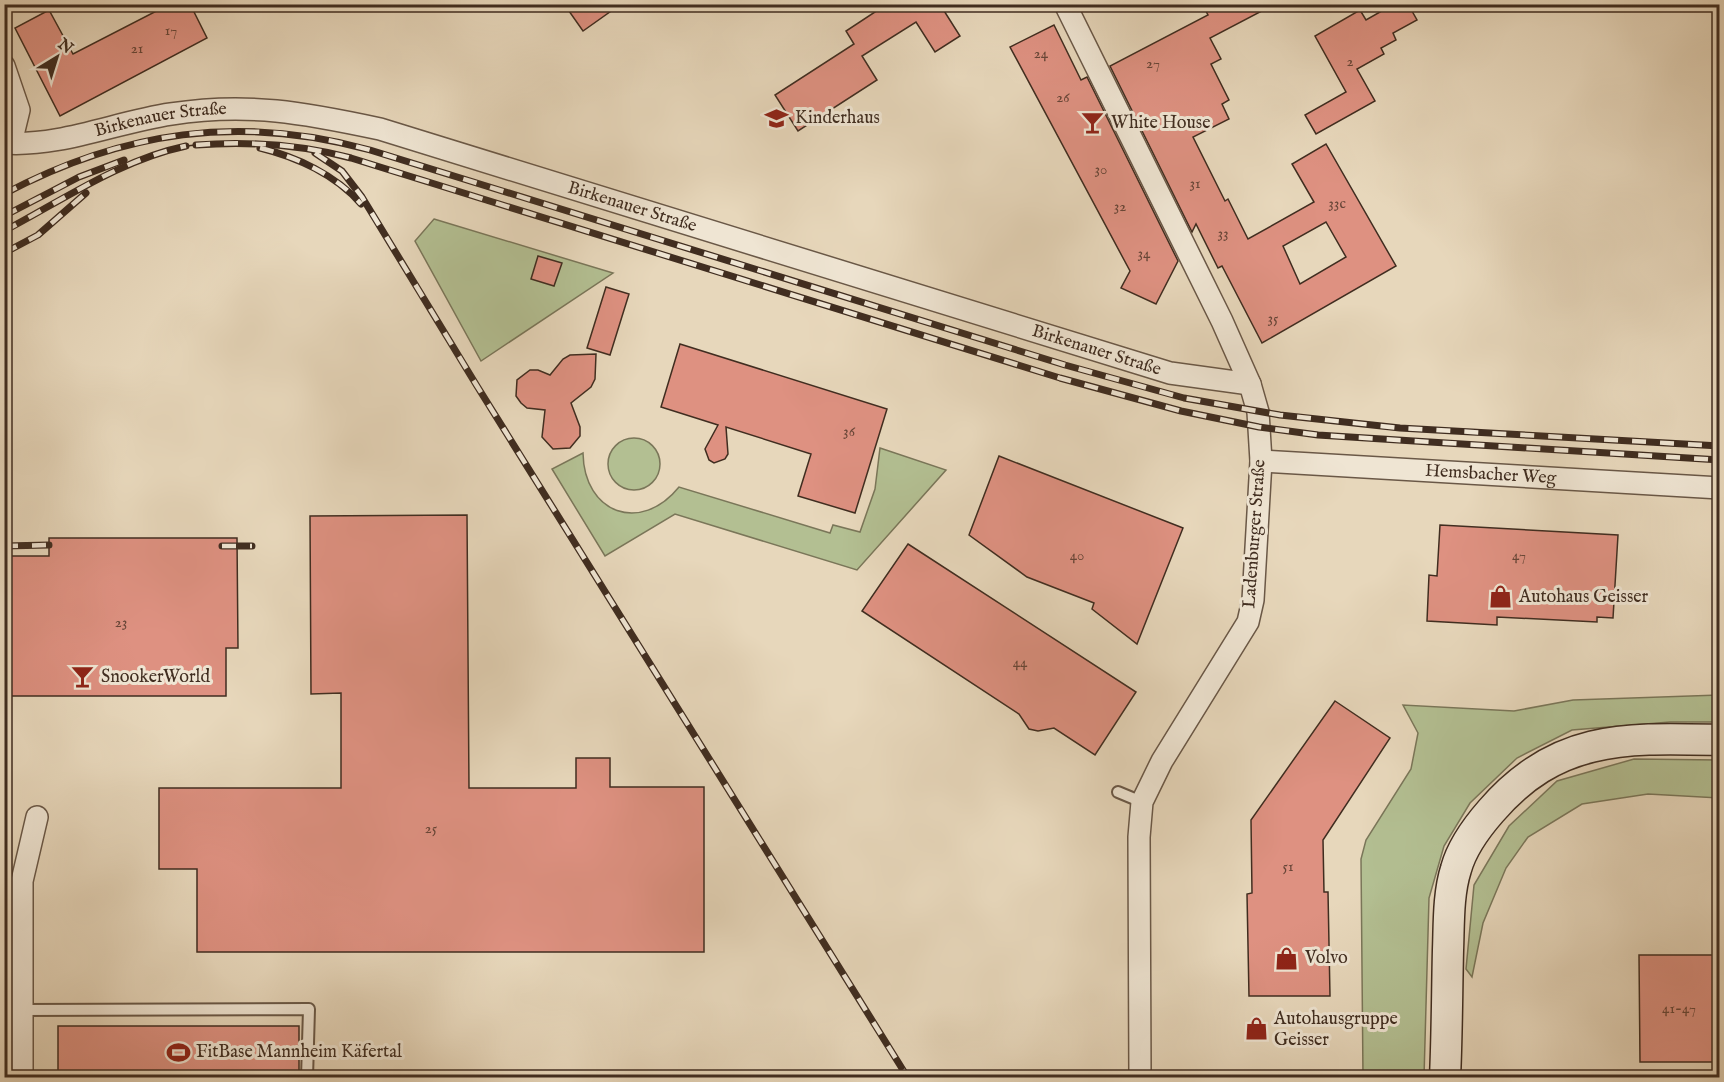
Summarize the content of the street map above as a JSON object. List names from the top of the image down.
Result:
{
  "streets": {
    "street": ["Birkenauer Straße", "Hemsbacher Weg", "Ladenburger Straße"]
  },
  "crossings": [
    ["Birkenauer Straße", "Ladenburger Straße"],
    ["Hemsbacher Weg", "Ladenburger Straße"]
  ],
  "places": {
    "school or university": ["Kinderhaus"],
    "bar": ["White House", "SnookerWorld"],
    "shop": ["Autohaus Geisser", "Volvo", "Autohausgruppe Geisser"],
    "sports": ["FitBase Mannheim Käfertal"]
  },
  "house_numbers": [
    "17",
    "21",
    "24",
    "2",
    "27",
    "26",
    "30",
    "31",
    "33c",
    "32",
    "33",
    "34",
    "35",
    "36",
    "40",
    "47",
    "23",
    "44",
    "25",
    "51",
    "41-47"
  ],
  "north": "top right"
}
